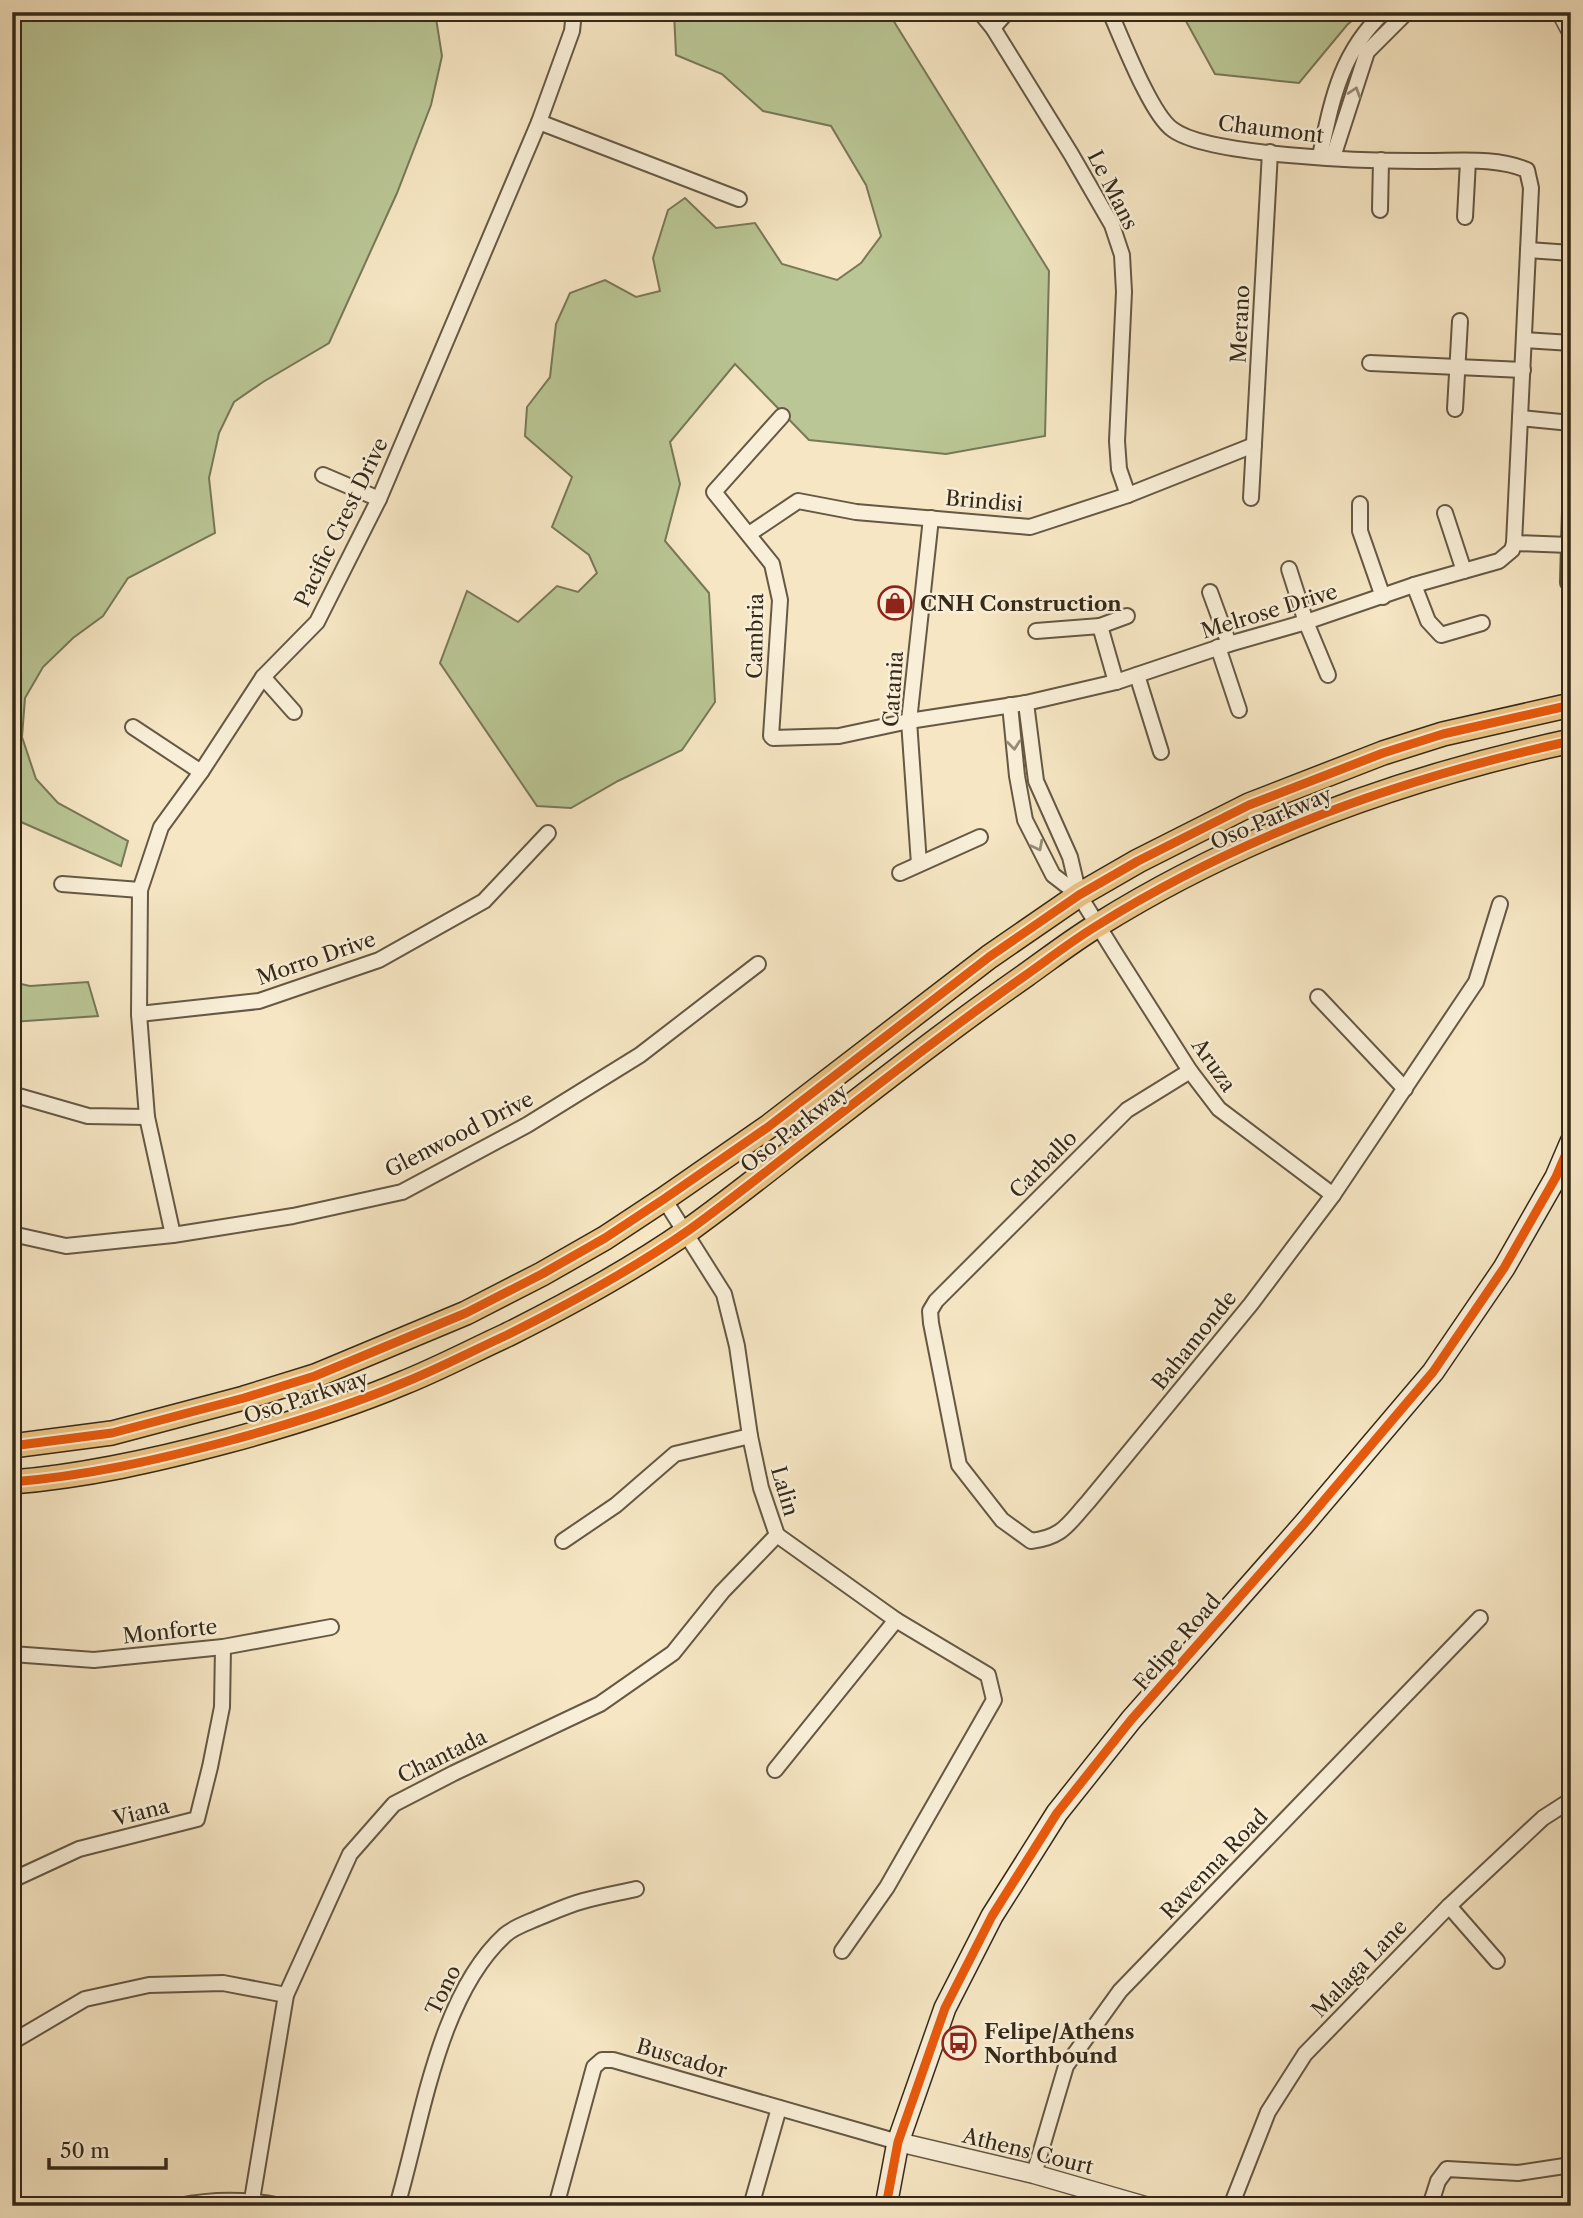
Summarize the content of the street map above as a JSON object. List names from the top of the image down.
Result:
{
  "streets": {
    "main road": ["Oso Parkway", "Felipe Road"],
    "street": [
      "Chaumont",
      "Le Mans",
      "Merano",
      "Brindisi",
      "Pacific Crest Drive",
      "Melrose Drive",
      "Cambria",
      "Catania",
      "Morro Drive",
      "Aruza",
      "Glenwood Drive",
      "Carballo",
      "Bahamonde",
      "Lalin",
      "Monforte",
      "Chantada",
      "Viana",
      "Ravenna Road",
      "Malaga Lane",
      "Tono",
      "Buscador",
      "Athens Court"
    ]
  },
  "crossings": [
    ["Chaumont", "Merano"],
    ["Le Mans", "Brindisi"],
    ["Merano", "Brindisi"],
    ["Brindisi", "Cambria"],
    ["Brindisi", "Catania"],
    ["Pacific Crest Drive", "Morro Drive"],
    ["Pacific Crest Drive", "Glenwood Drive"],
    ["Melrose Drive", "Cambria"],
    ["Melrose Drive", "Catania"],
    ["Oso Parkway", "Aruza"],
    ["Oso Parkway", "Lalin"],
    ["Aruza", "Carballo"],
    ["Aruza", "Bahamonde"],
    ["Carballo", "Bahamonde"],
    ["Lalin", "Chantada"],
    ["Monforte", "Viana"],
    ["Felipe Road", "Buscador"],
    ["Felipe Road", "Athens Court"],
    ["Ravenna Road", "Athens Court"],
    ["Buscador", "Athens Court"]
  ],
  "places": {
    "shop": ["CNH Construction"],
    "bus stop": ["Felipe/Athens Northbound"]
  },
  "scale_bar": "50 m"
}
